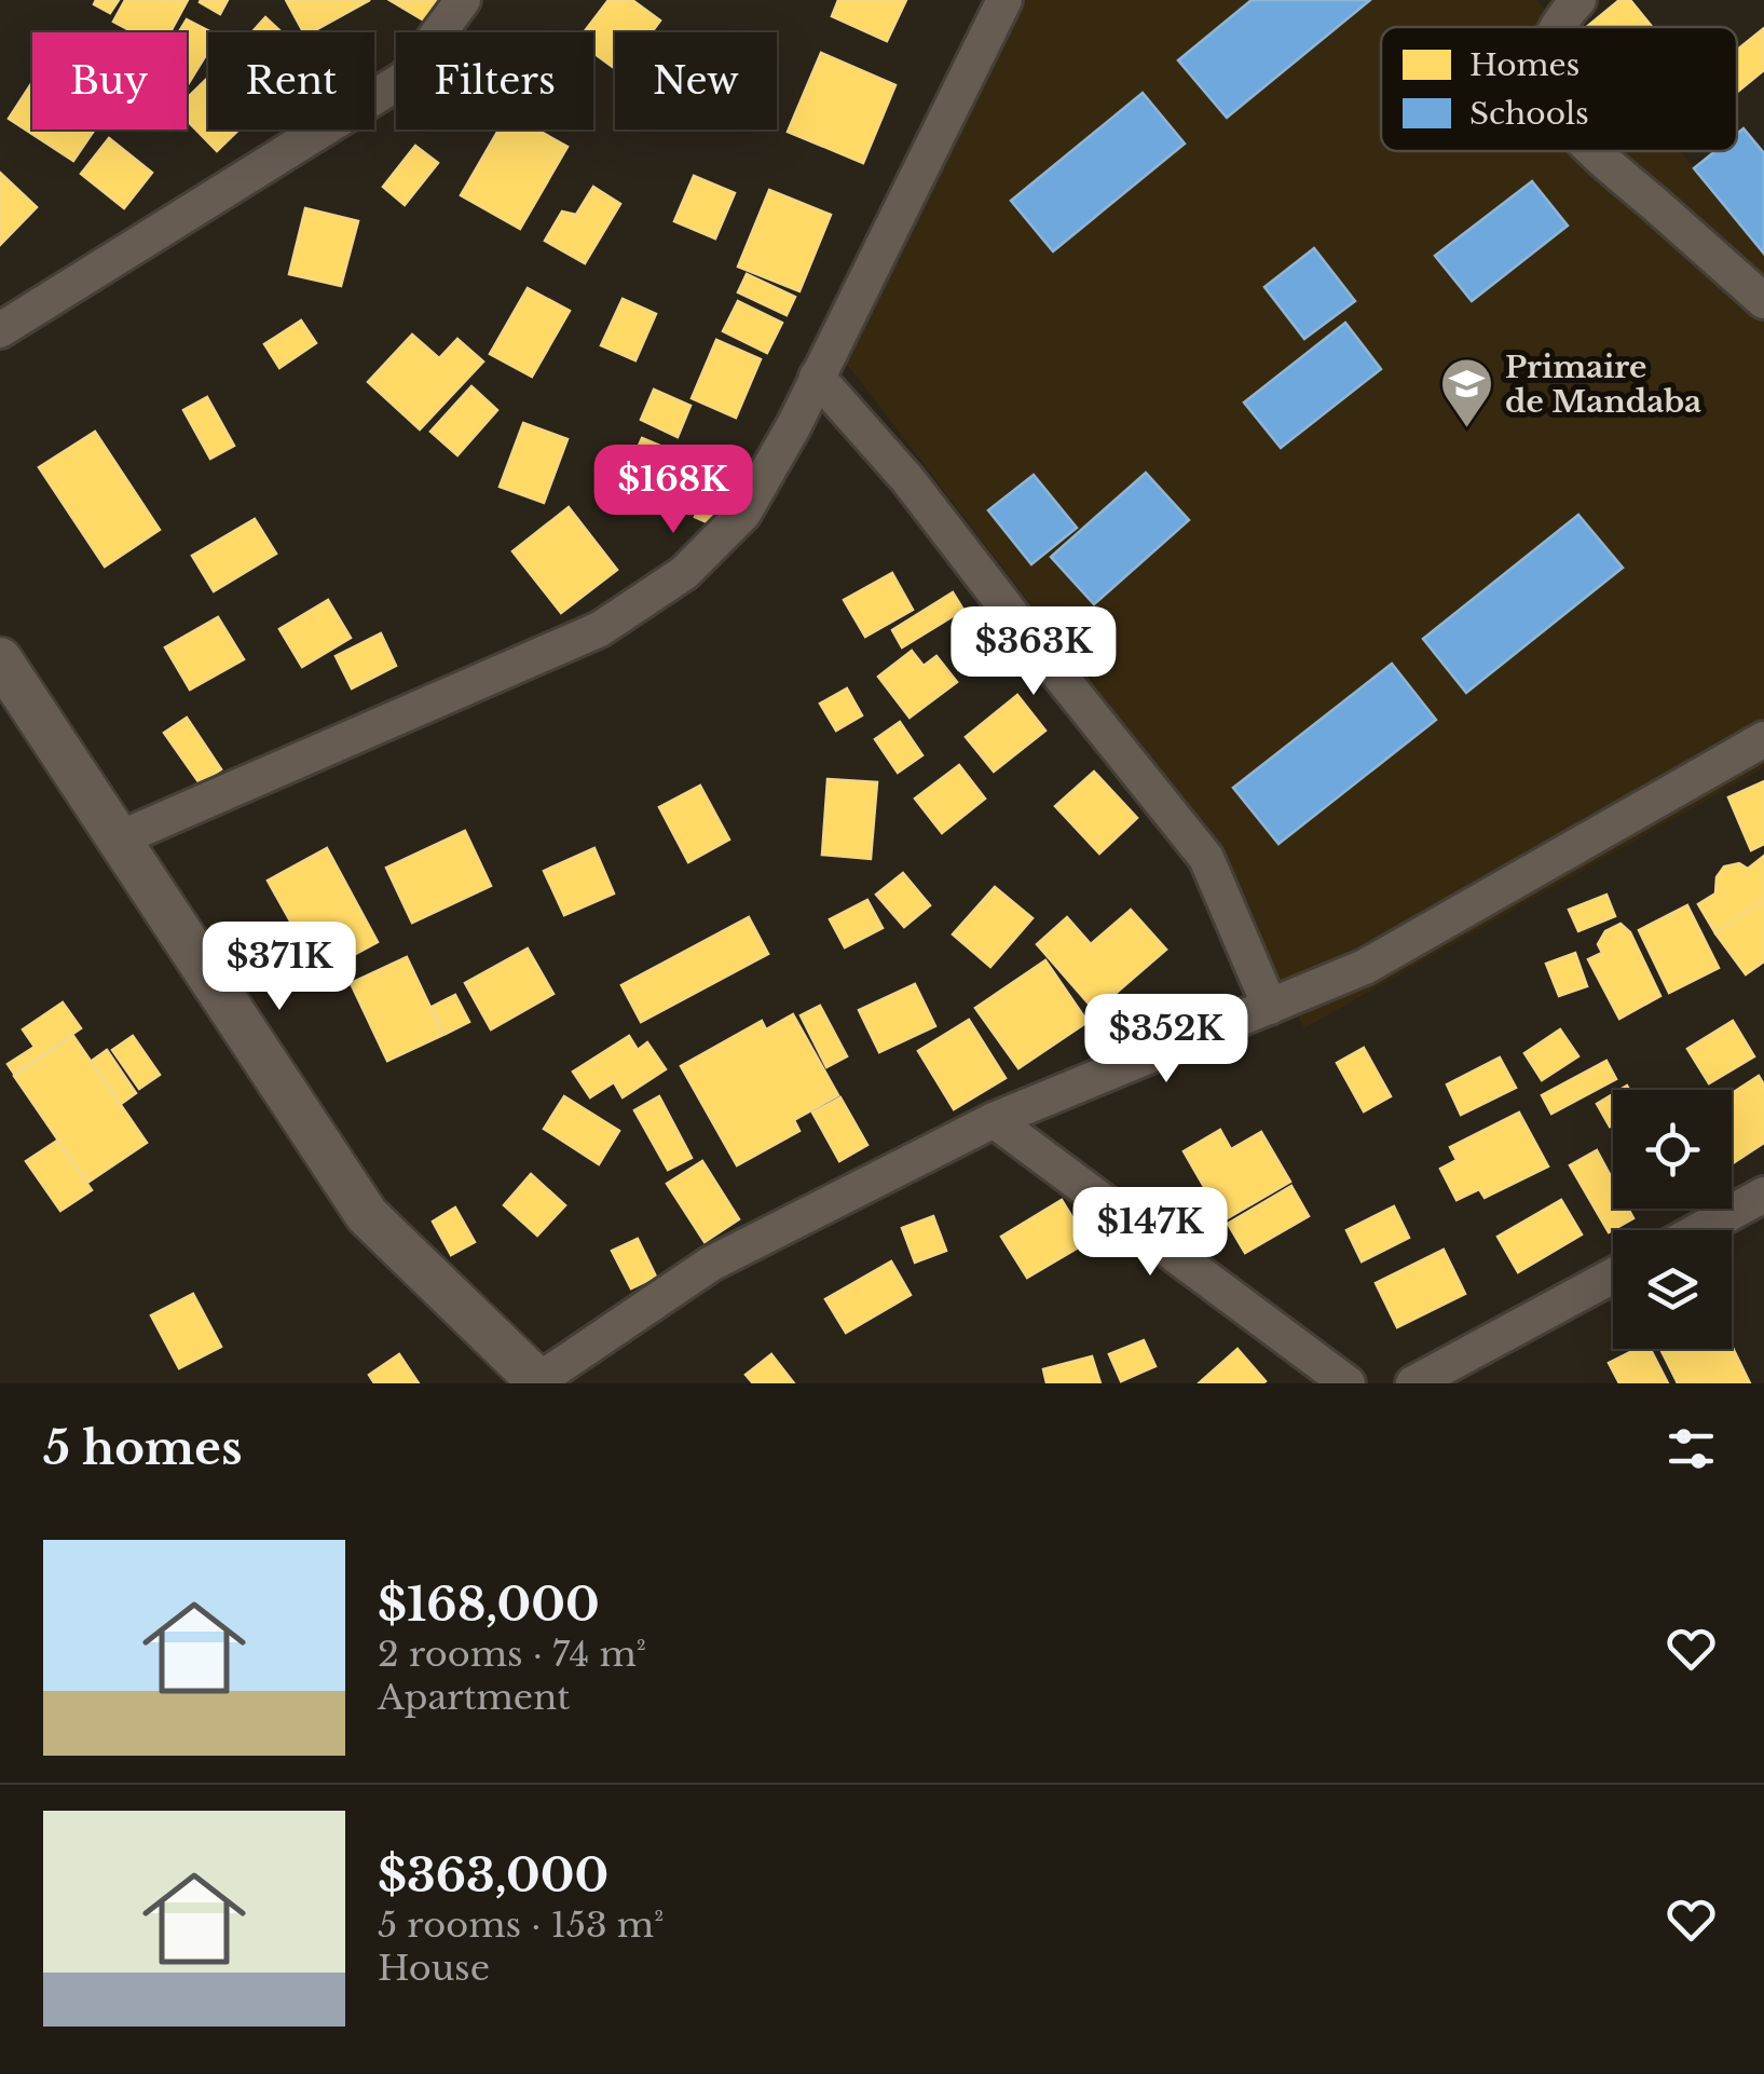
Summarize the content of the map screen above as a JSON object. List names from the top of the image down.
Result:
{
  "places": {
    "school or university": ["Primaire de Mandaba"]
  },
  "legend": ["Homes", "Schools"],
  "page": {
    "chip": [
      "Buy",
      "Rent",
      "Filters",
      "New"
    ],
    "price": [
      "$168K",
      "$363K",
      "$371K",
      "$352K",
      "$147K"
    ],
    "heading": "5 homes",
    "list": [
      {
        "name": "$168,000",
        "note": "2 rooms · 74 m² · Apartment"
      },
      {
        "name": "$363,000",
        "note": "5 rooms · 153 m² · House"
      }
    ]
  }
}
